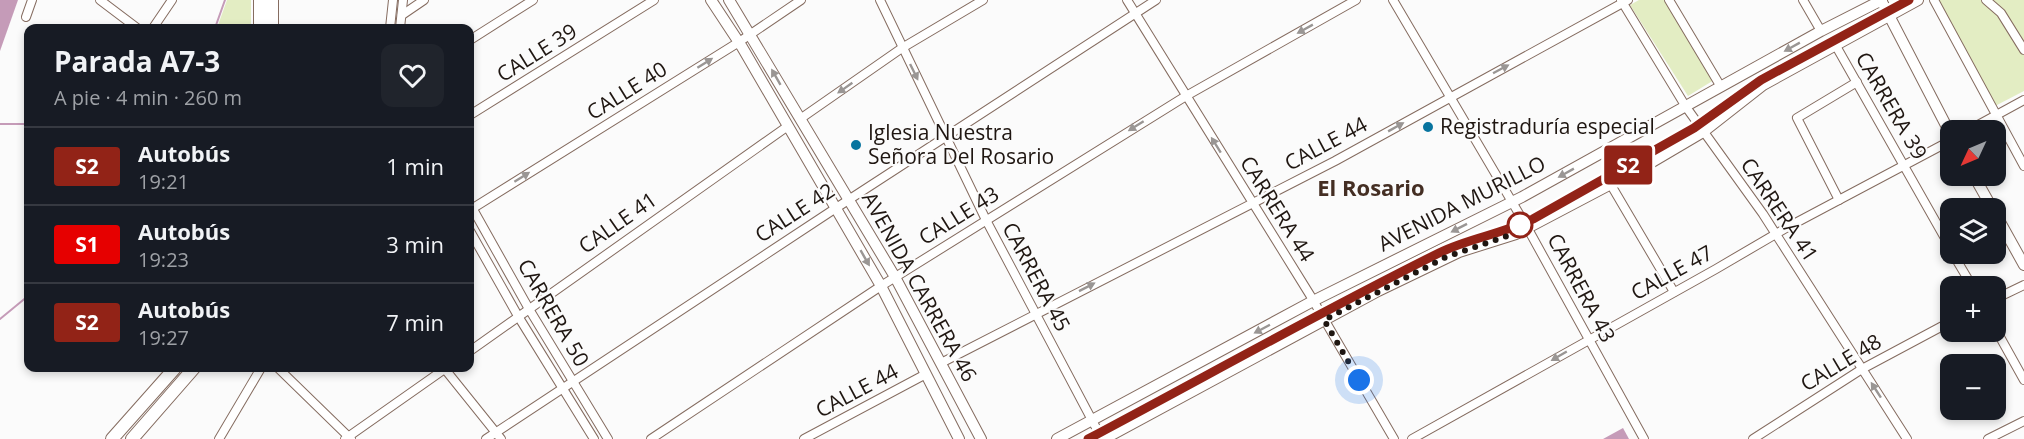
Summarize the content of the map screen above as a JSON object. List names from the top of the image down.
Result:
{
  "streets": {
    "main road": ["AVENIDA MURILLO", "AVENIDA CARRERA 46"],
    "street": [
      "CALLE 39",
      "CALLE 40",
      "CARRERA 39",
      "CALLE 44",
      "CARRERA 44",
      "CARRERA 41",
      "CALLE 42",
      "CALLE 43",
      "CALLE 41",
      "CALLE 47",
      "CARRERA 45",
      "CARRERA 43",
      "CARRERA 50",
      "CALLE 48"
    ]
  },
  "crossings": [
    ["CALLE 40", "AVENIDA CARRERA 46"],
    ["CARRERA 39", "AVENIDA MURILLO"],
    ["CARRERA 39", "CALLE 47"],
    ["CALLE 44", "CARRERA 44"],
    ["CALLE 44", "CARRERA 41"],
    ["CALLE 44", "CARRERA 45"],
    ["CALLE 44", "AVENIDA CARRERA 46"],
    ["CALLE 44", "CARRERA 43"],
    ["AVENIDA MURILLO", "CARRERA 44"],
    ["AVENIDA MURILLO", "CARRERA 41"],
    ["AVENIDA MURILLO", "CARRERA 45"],
    ["AVENIDA MURILLO", "CARRERA 43"],
    ["CARRERA 44", "CALLE 42"],
    ["CARRERA 44", "CALLE 43"],
    ["CARRERA 41", "CALLE 47"],
    ["CARRERA 41", "CALLE 48"],
    ["CALLE 42", "CARRERA 45"],
    ["CALLE 42", "AVENIDA CARRERA 46"],
    ["CALLE 42", "CARRERA 50"],
    ["CALLE 43", "CARRERA 45"],
    ["CALLE 43", "AVENIDA CARRERA 46"],
    ["CALLE 41", "AVENIDA CARRERA 46"],
    ["CALLE 41", "CARRERA 50"],
    ["CALLE 47", "CARRERA 43"]
  ],
  "one_way": ["CALLE 40", "CALLE 44", "CALLE 43"],
  "districts": ["El Rosario"],
  "places": ["Registraduría especial", "Iglesia Nuestra Señora Del Rosario"],
  "lines": ["bus line S2"],
  "north": "bottom left",
  "page": {
    "on_map": "S2",
    "heading": ["Parada A7-3", "A pie · 4 min · 260 m"],
    "map_buttons": ["+", "−"],
    "list": [
      {
        "mark": "S2",
        "name": "Autobús",
        "note": "19:21",
        "value": "1 min"
      },
      {
        "mark": "S1",
        "name": "Autobús",
        "note": "19:23",
        "value": "3 min"
      },
      {
        "mark": "S2",
        "name": "Autobús",
        "note": "19:27",
        "value": "7 min"
      }
    ]
  }
}
